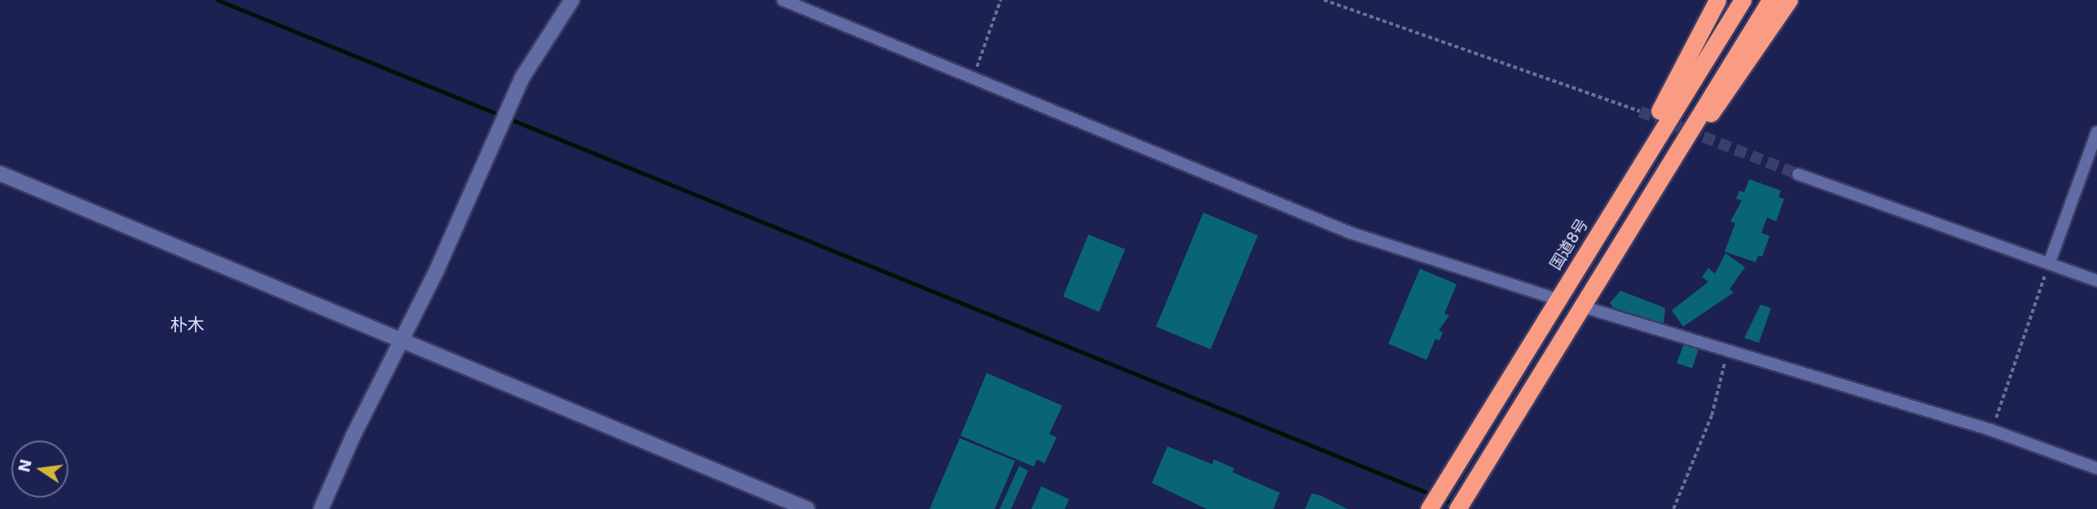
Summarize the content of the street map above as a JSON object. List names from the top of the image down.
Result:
{
  "streets": {
    "highway": ["国道8号"]
  },
  "districts": ["朴木"],
  "north": "left"
}
